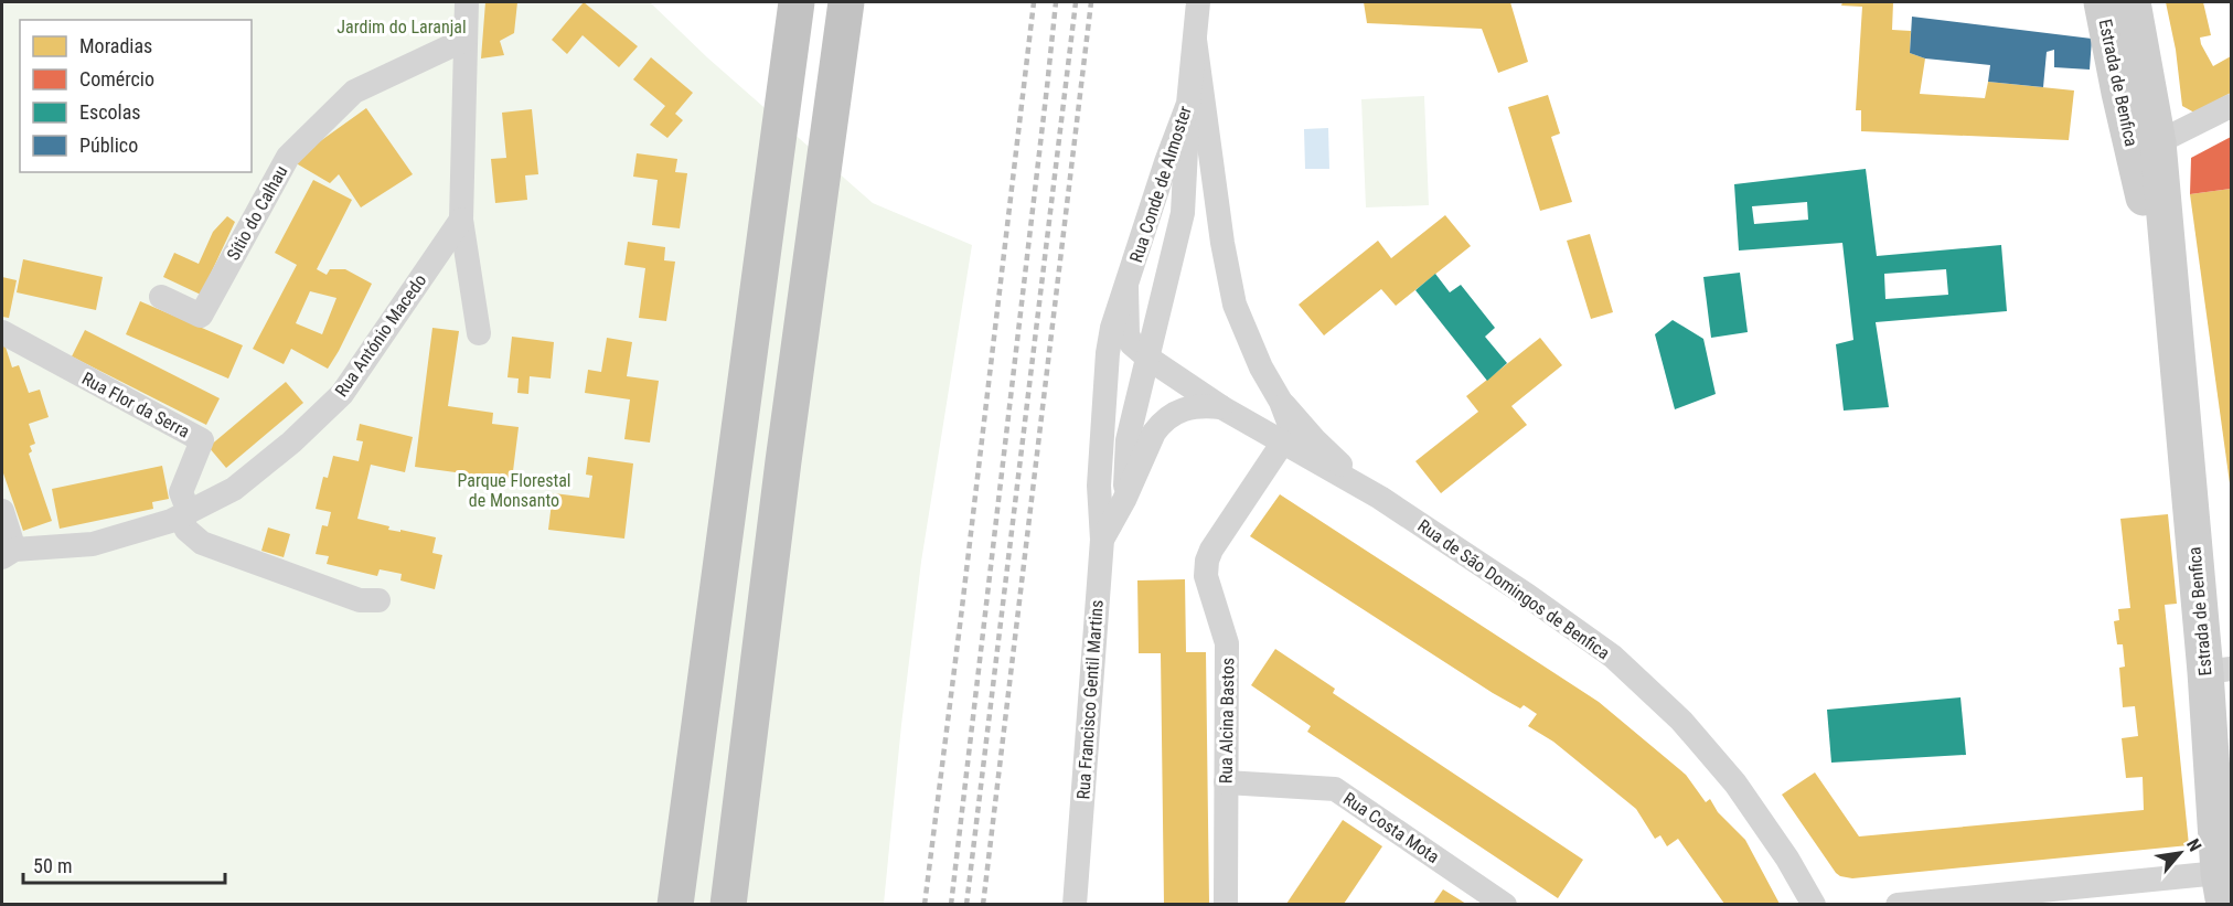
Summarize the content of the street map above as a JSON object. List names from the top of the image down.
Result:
{
  "streets": {
    "street": [
      "Estrada de Benfica",
      "Rua Conde de Almoster",
      "Sítio do Calhau",
      "Rua António Macedo",
      "Rua Flor da Serra",
      "Rua de São Domingos de Benfica",
      "Rua Francisco Gentil Martins",
      "Rua Alcina Bastos",
      "Rua Costa Mota"
    ]
  },
  "crossings": [
    ["Rua Conde de Almoster", "Rua de São Domingos de Benfica"],
    ["Rua Conde de Almoster", "Rua Francisco Gentil Martins"],
    ["Rua António Macedo", "Rua Flor da Serra"],
    ["Rua de São Domingos de Benfica", "Rua Francisco Gentil Martins"],
    ["Rua de São Domingos de Benfica", "Rua Alcina Bastos"],
    ["Rua Alcina Bastos", "Rua Costa Mota"]
  ],
  "parks": ["Jardim do Laranjal", "Parque Florestal de Monsanto"],
  "legend": [
    "Moradias",
    "Comércio",
    "Escolas",
    "Público"
  ],
  "scale_bar": "50 m",
  "north": "top right"
}
